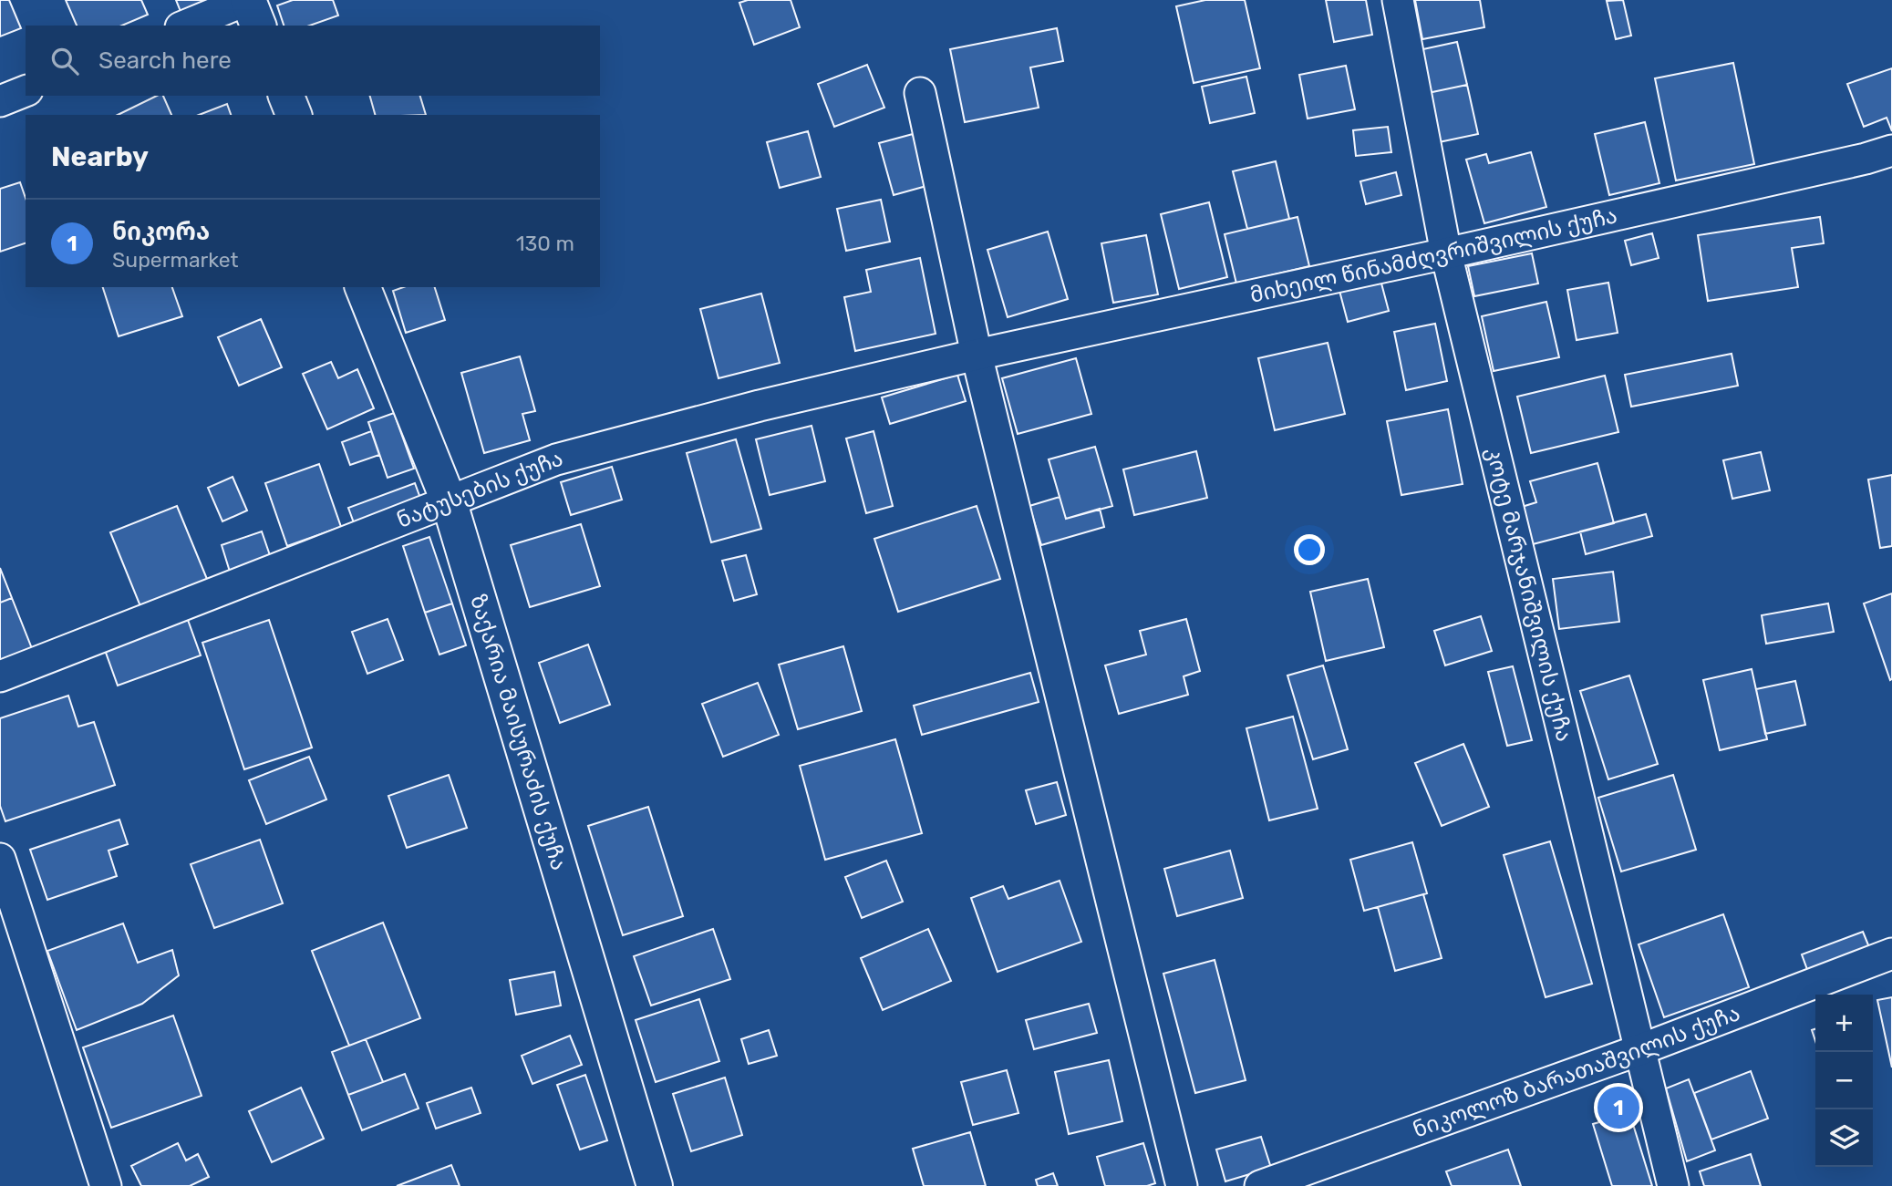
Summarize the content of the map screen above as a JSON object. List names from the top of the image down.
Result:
{
  "streets": {
    "street": [
      "მიხეილ წინამძღვრიშვილის ქუჩა",
      "ნატუსების ქუჩა",
      "კოტე მარჯანიშვილის ქუჩა",
      "ზაქარია მაისურაძის ქუჩა",
      "ნიკოლოზ ბარათაშვილის ქუჩა"
    ]
  },
  "crossings": [
    ["მიხეილ წინამძღვრიშვილის ქუჩა", "ნატუსების ქუჩა"],
    ["მიხეილ წინამძღვრიშვილის ქუჩა", "კოტე მარჯანიშვილის ქუჩა"],
    ["ნატუსების ქუჩა", "ზაქარია მაისურაძის ქუჩა"],
    ["კოტე მარჯანიშვილის ქუჩა", "ნიკოლოზ ბარათაშვილის ქუჩა"]
  ],
  "page": {
    "search": "Search here",
    "heading": "Nearby",
    "list": [
      {
        "mark": "1",
        "name": "ნიკორა",
        "note": "Supermarket",
        "value": "130 m"
      }
    ],
    "map_buttons": ["+", "−"],
    "pins": "1"
  }
}
